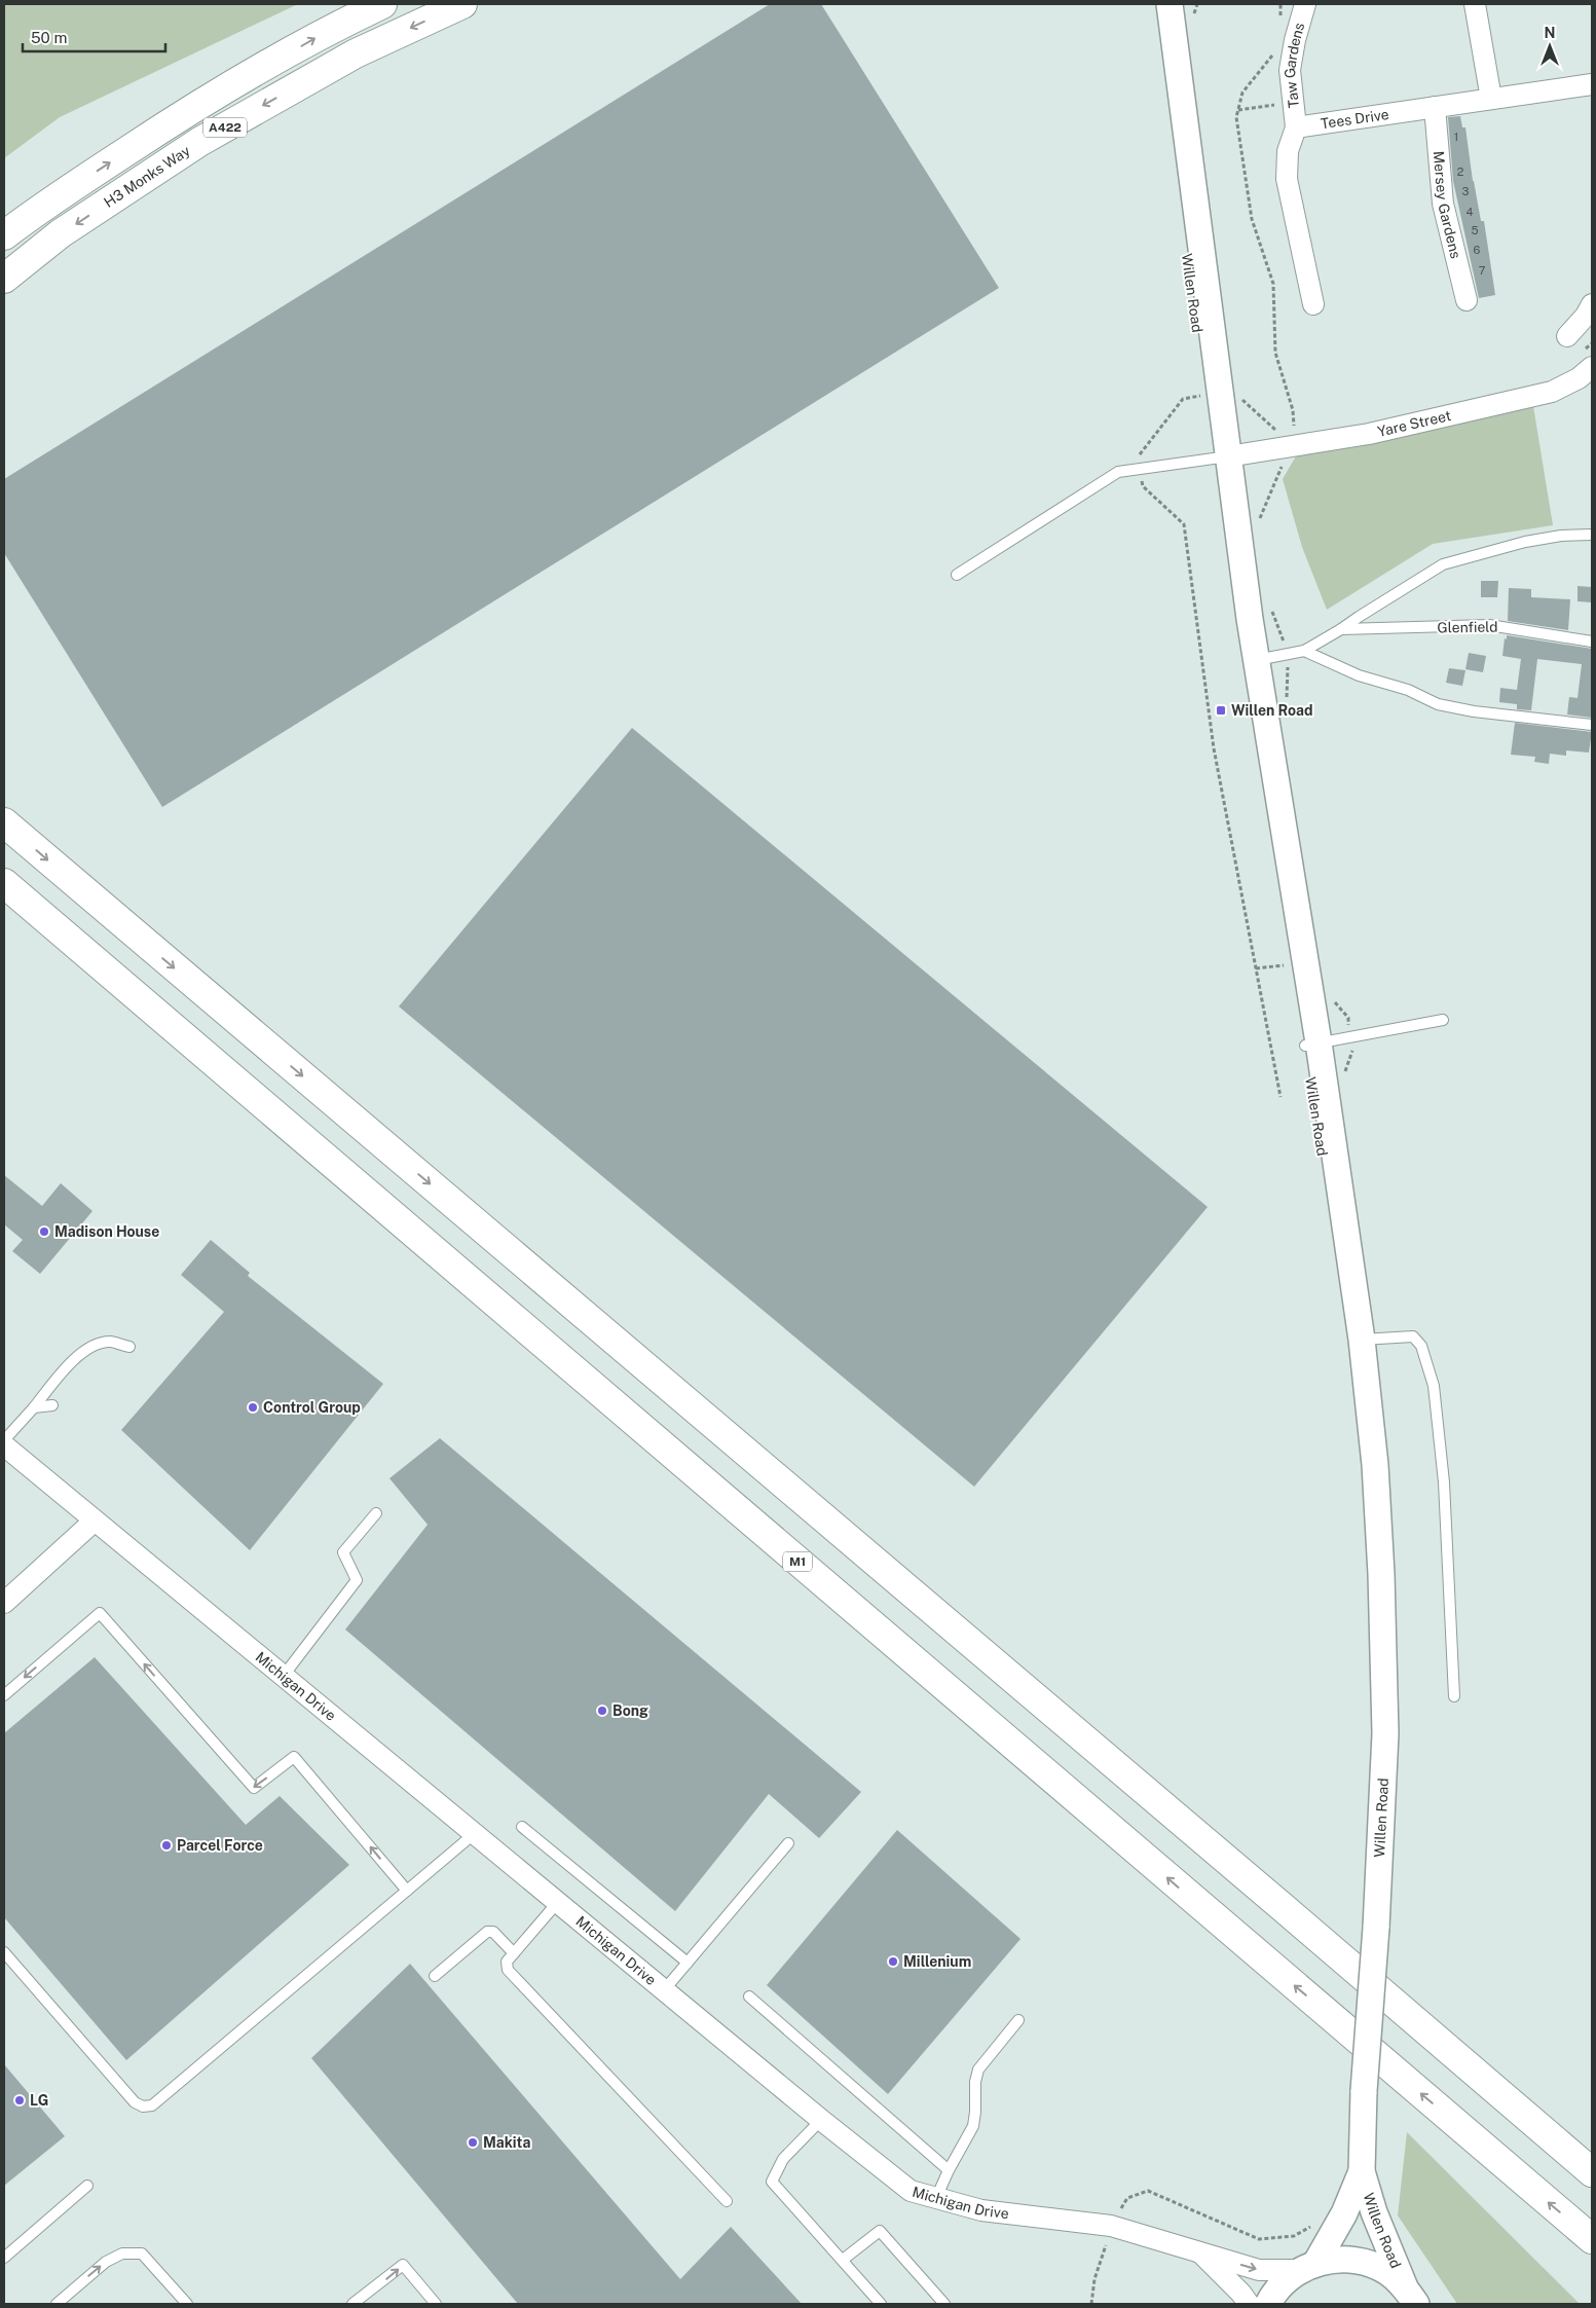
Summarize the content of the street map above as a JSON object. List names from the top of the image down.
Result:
{
  "streets": {
    "main road": ["A422", "H3 Monks Way", "M1"],
    "street": [
      "Taw Gardens",
      "Tees Drive",
      "Mersey Gardens",
      "Willen Road",
      "Yare Street",
      "Michigan Drive"
    ],
    "lane": ["Glenfield"]
  },
  "crossings": [
    ["Taw Gardens", "Tees Drive"],
    ["Tees Drive", "Mersey Gardens"],
    ["Willen Road", "Yare Street"],
    ["Willen Road", "Michigan Drive"]
  ],
  "places": {
    "transit": ["Willen Road"],
    "other": [
      "Madison House",
      "Control Group",
      "Bong",
      "Parcel Force",
      "Millenium",
      "LG",
      "Makita"
    ]
  },
  "house_numbers": [
    "1",
    "2",
    "3",
    "4",
    "5",
    "6",
    "7"
  ],
  "scale_bar": "50 m",
  "north": "top"
}
